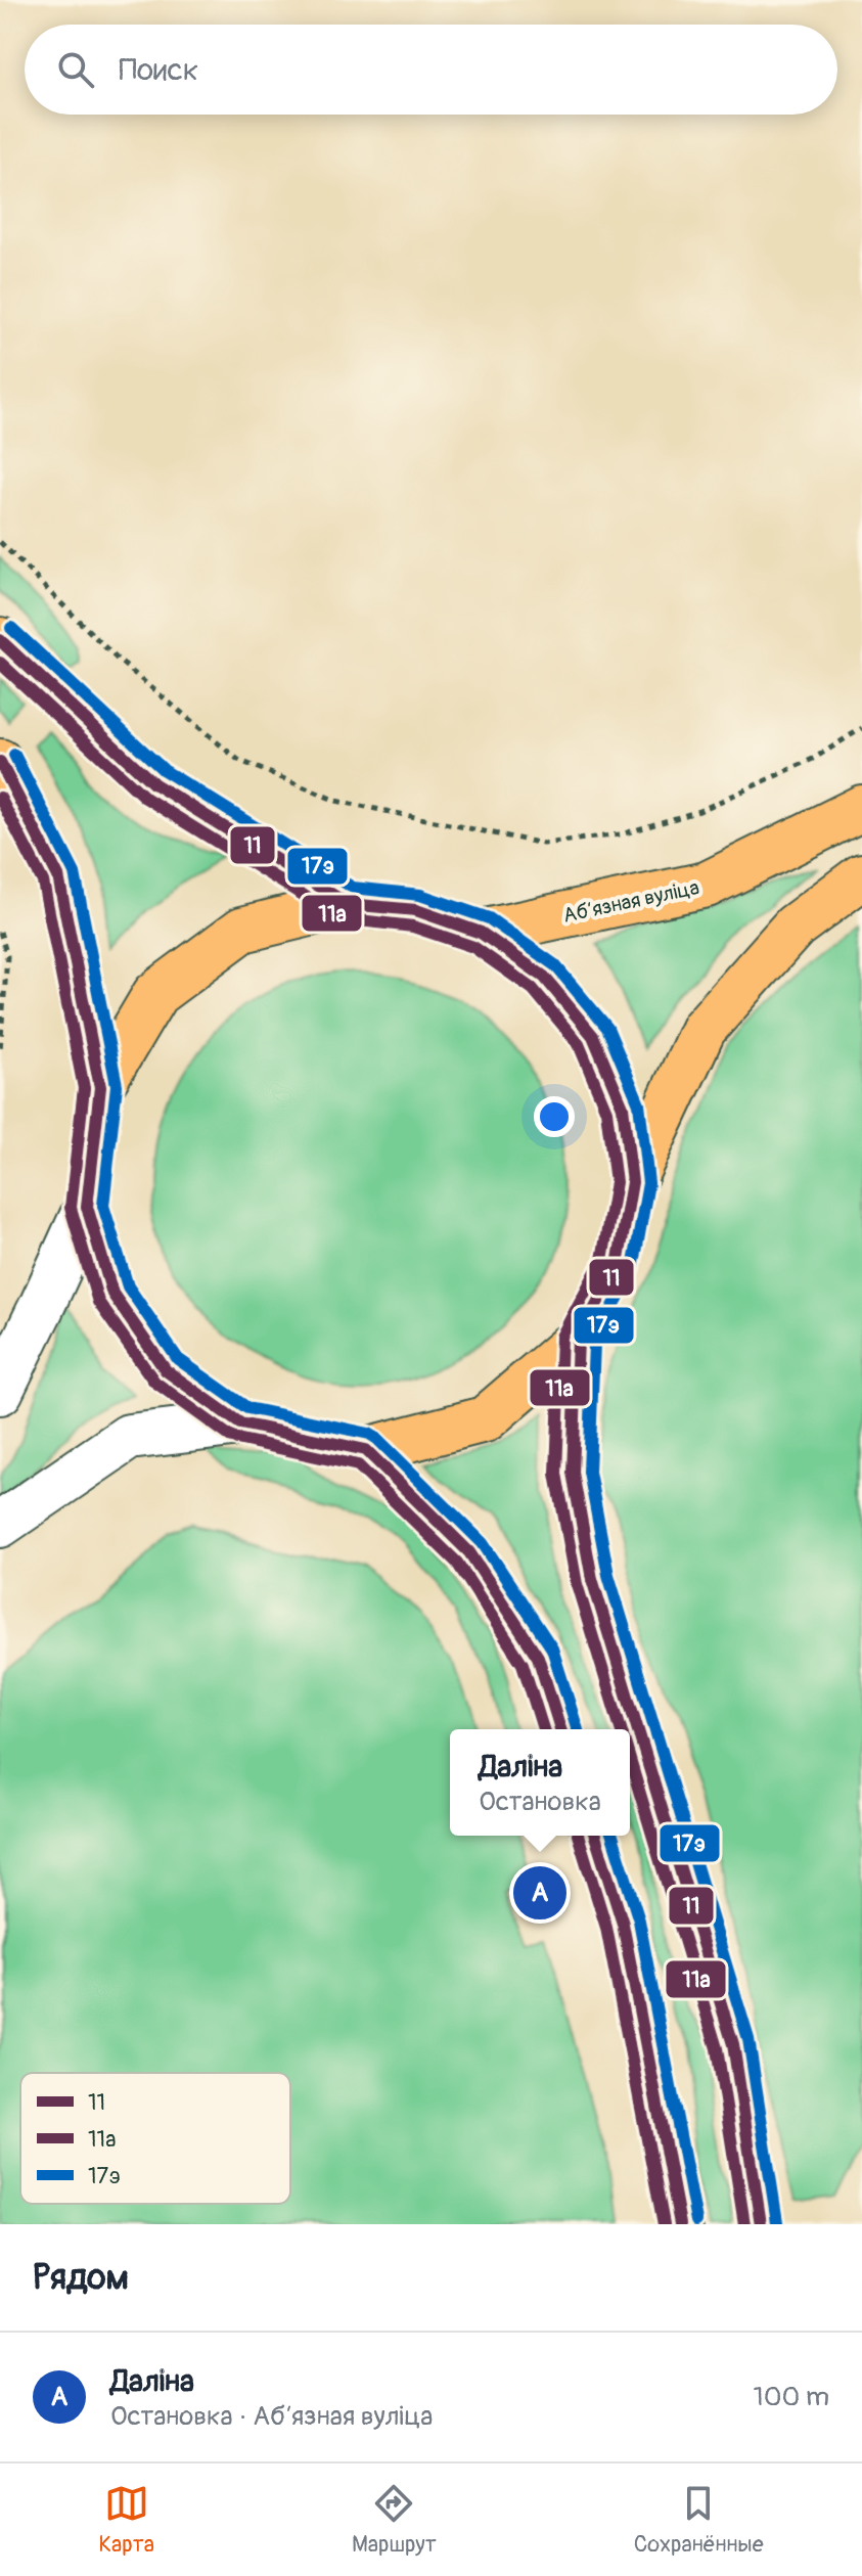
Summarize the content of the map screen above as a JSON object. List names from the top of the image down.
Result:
{
  "streets": {
    "main road": ["Абʼязная вуліца"]
  },
  "lines": ["transit line 17э", "transit line 11", "transit line 11а"],
  "legend": ["11", "11а", "17э"],
  "page": {
    "search": "Поиск",
    "popup": ["Даліна", "Остановка"],
    "pins": "A",
    "heading": "Рядом",
    "list": [
      {
        "mark": "A",
        "name": "Даліна",
        "note": "Остановка · Абʼязная вуліца",
        "value": "100 m"
      }
    ],
    "nav": ["Карта", "Маршрут", "Сохранённые"]
  }
}
